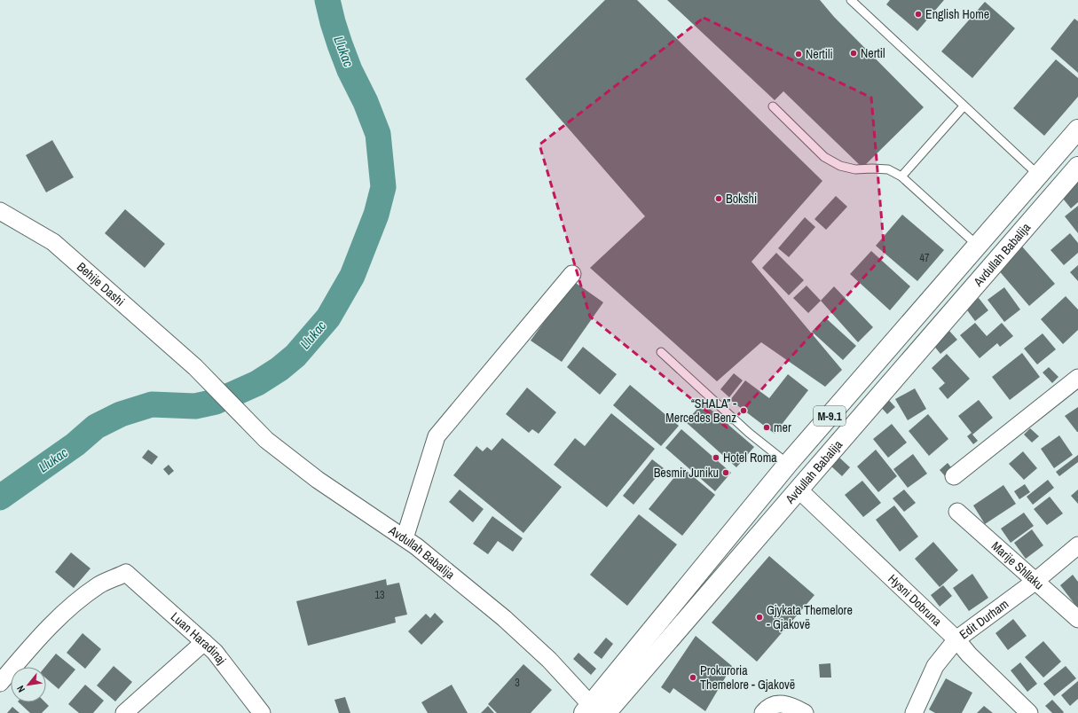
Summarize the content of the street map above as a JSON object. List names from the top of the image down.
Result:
{
  "streets": {
    "main road": ["Avdullah Babalija", "M-9.1"],
    "street": [
      "Behije Dashi",
      "Marije Shllaku",
      "Hysni Dobruna",
      "Edit Durham",
      "Luan Haradinaj"
    ]
  },
  "crossings": [
    ["Avdullah Babalija", "Behije Dashi"],
    ["Avdullah Babalija", "Hysni Dobruna"],
    ["Marije Shllaku", "Edit Durham"],
    ["Hysni Dobruna", "Edit Durham"]
  ],
  "water": ["Llukac"],
  "places": [
    "English Home",
    "Nertil",
    "Nertili",
    "Bokshi",
    "“SHALA” - Mercedes Benz",
    "mer",
    "Hotel Roma",
    "Besmir Juniku",
    "Gjykata Themelore - Gjakovë",
    "Prokuroria Themelore - Gjakovë"
  ],
  "house_numbers": ["47", "13", "3"],
  "north": "bottom left"
}
